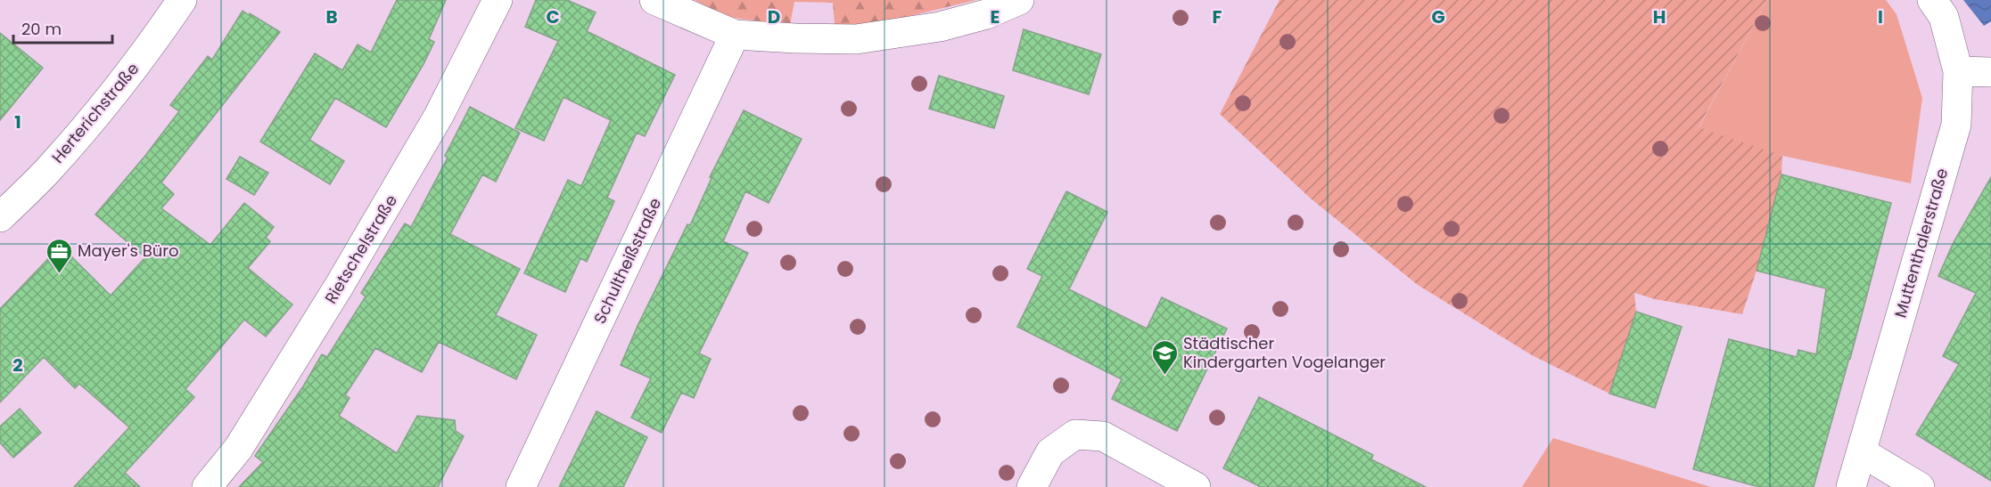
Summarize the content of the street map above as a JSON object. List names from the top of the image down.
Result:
{
  "streets": {
    "street": [
      "Herterichstraße",
      "Muttenthalerstraße",
      "Rietschelstraße",
      "Schultheißstraße"
    ]
  },
  "places": {
    "office": ["Mayer's Büro"],
    "school or university": ["Städtischer Kindergarten Vogelanger"]
  },
  "scale_bar": "20 m",
  "grid": {
    "columns": [
      "B",
      "C",
      "D",
      "E",
      "F",
      "G",
      "H",
      "I"
    ],
    "rows": ["1", "2"]
  }
}
